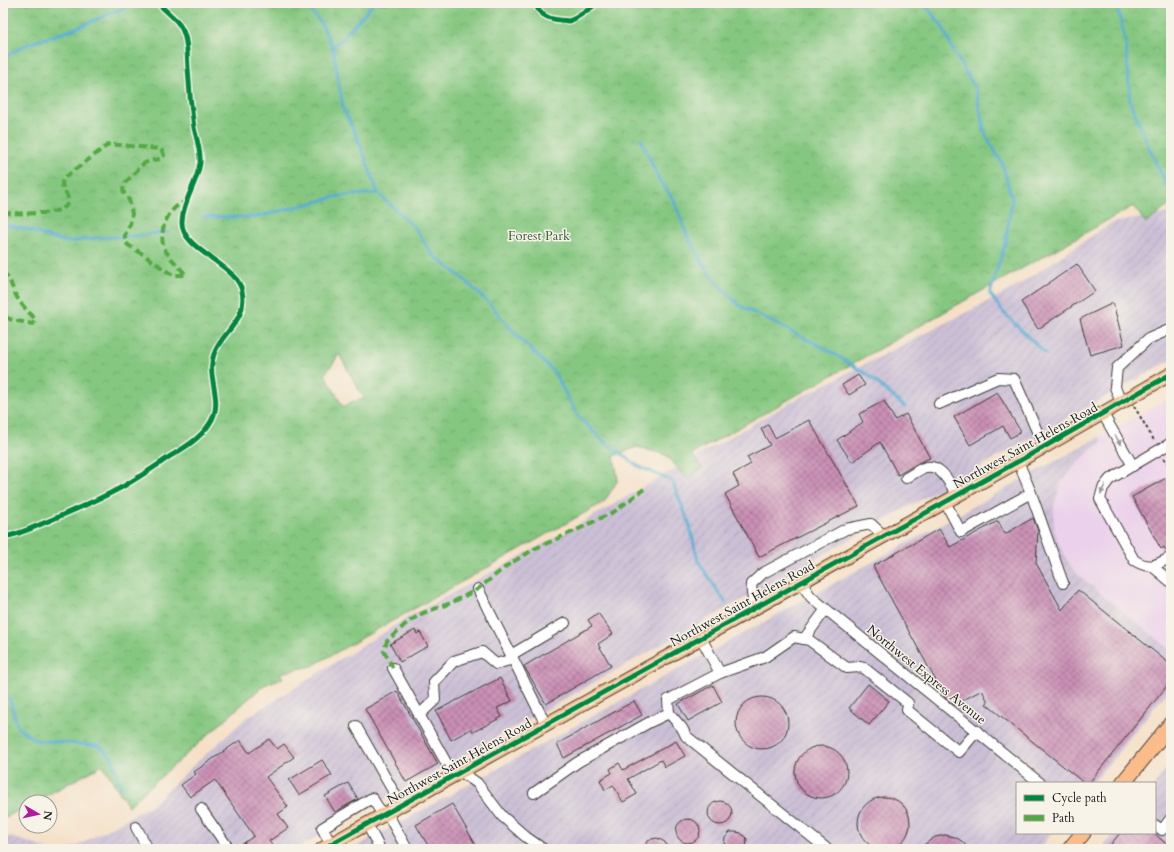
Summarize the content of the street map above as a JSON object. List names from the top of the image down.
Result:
{
  "streets": {
    "main road": ["Northwest Saint Helens Road"],
    "street": ["Northwest Express Avenue"]
  },
  "crossings": [
    ["Northwest Saint Helens Road", "Northwest Express Avenue"]
  ],
  "parks": ["Forest Park"],
  "legend": ["Cycle path", "Path"],
  "north": "right"
}
